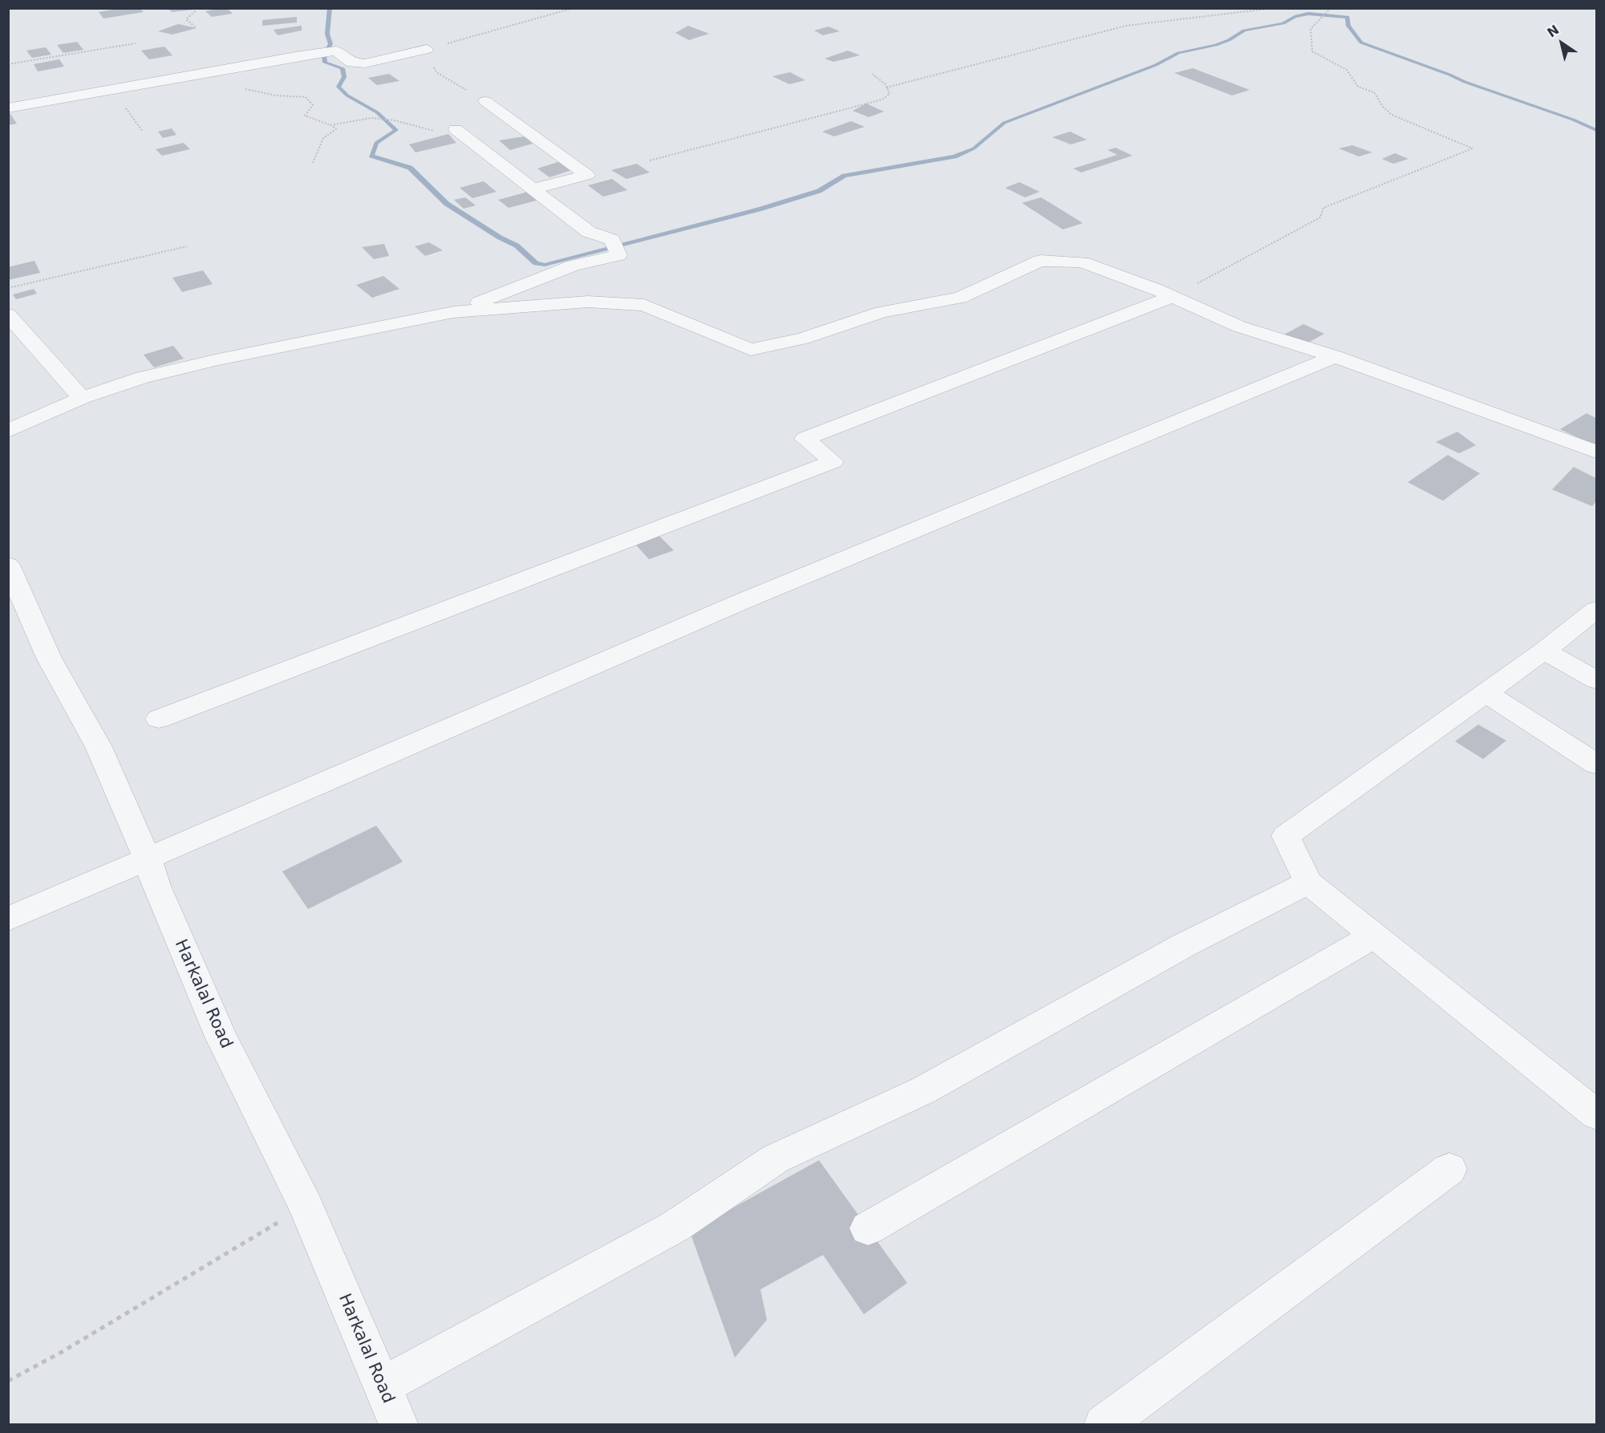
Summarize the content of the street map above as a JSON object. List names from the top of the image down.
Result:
{
  "streets": {
    "street": ["Harkalal Road"]
  },
  "north": "top left"
}
